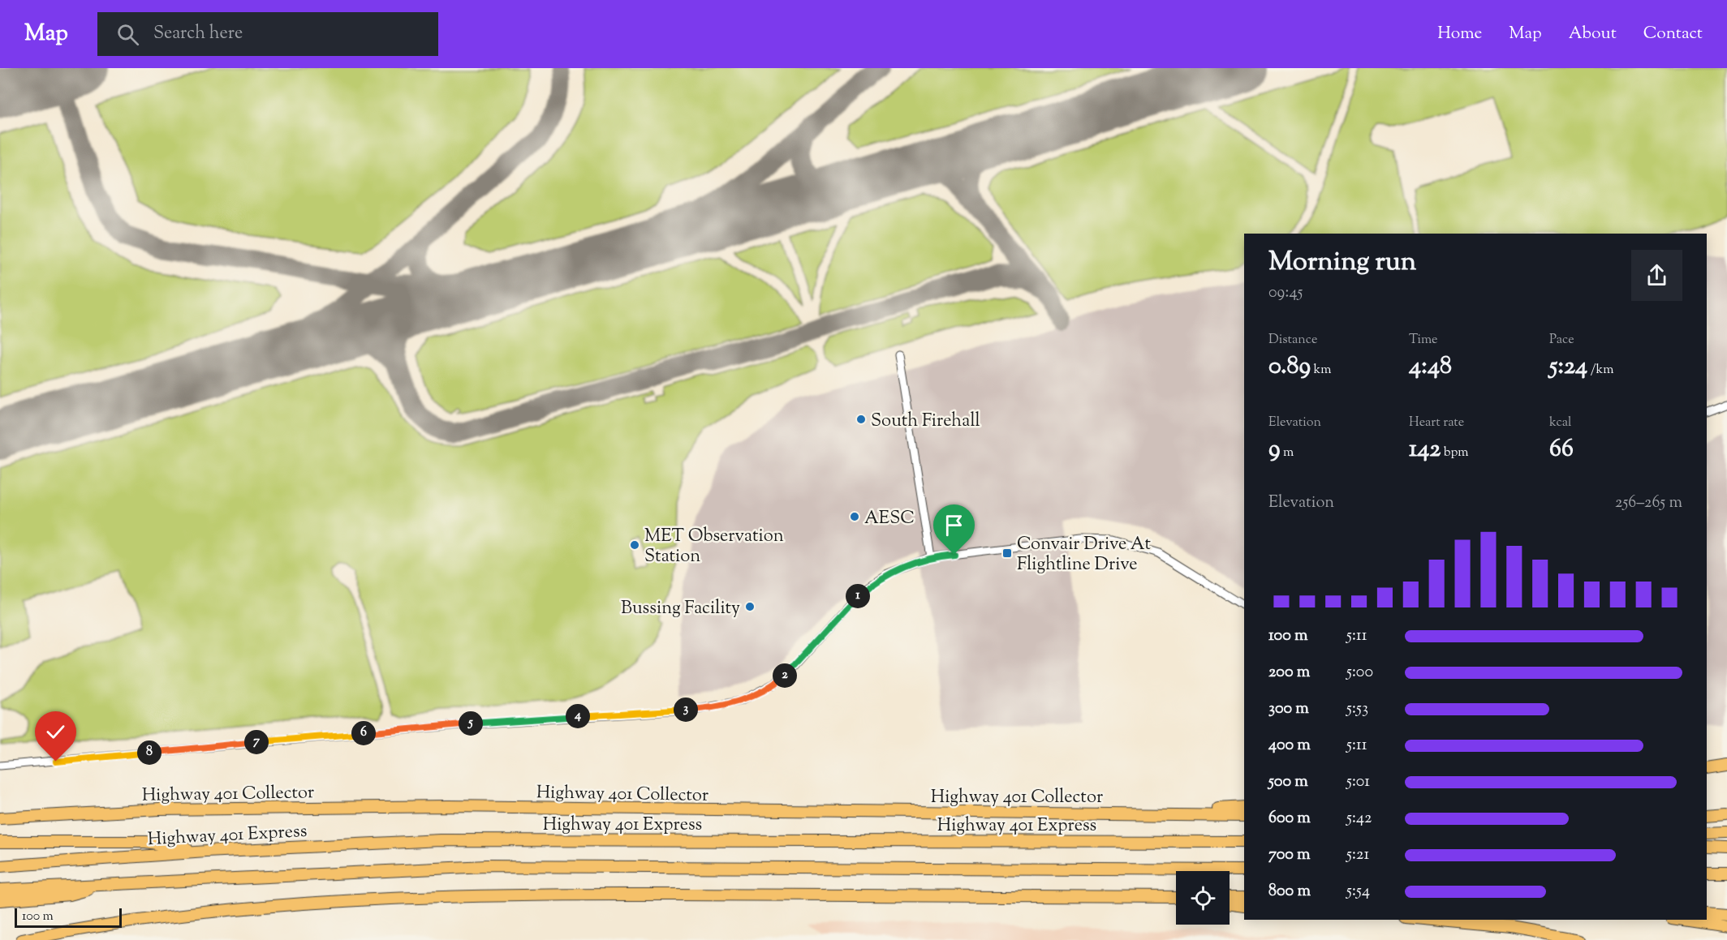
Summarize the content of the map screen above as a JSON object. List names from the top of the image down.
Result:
{
  "streets": {
    "highway": ["Highway 401 Collector", "Highway 401 Express"]
  },
  "places": {
    "other": [
      "South Firehall",
      "AESC",
      "MET Observation Station",
      "Bussing Facility"
    ],
    "transit": ["Convair Drive At Flightline Drive"]
  },
  "scale_bar": "100 m",
  "page": {
    "header": "Map",
    "search": "Search here",
    "nav": [
      "Home",
      "Map",
      "About",
      "Contact"
    ],
    "heading": ["Morning run", "09:45"],
    "stats": [
      ["Distance", "0.89 km"],
      ["Time", "4:48"],
      ["Pace", "5:24 /km"],
      ["Elevation", "9 m"],
      ["Heart rate", "142 bpm"],
      ["kcal", "66"]
    ],
    "chart": ["Elevation", "256–265 m"],
    "pins": [
      "1",
      "2",
      "3",
      "4",
      "5",
      "6",
      "7",
      "8"
    ],
    "list": [
      {
        "name": "100 m",
        "note": "5:11"
      },
      {
        "name": "200 m",
        "note": "5:00"
      },
      {
        "name": "300 m",
        "note": "5:53"
      },
      {
        "name": "400 m",
        "note": "5:11"
      },
      {
        "name": "500 m",
        "note": "5:01"
      },
      {
        "name": "600 m",
        "note": "5:42"
      },
      {
        "name": "700 m",
        "note": "5:21"
      },
      {
        "name": "800 m",
        "note": "5:54"
      }
    ],
    "scale": "100 m"
  }
}
